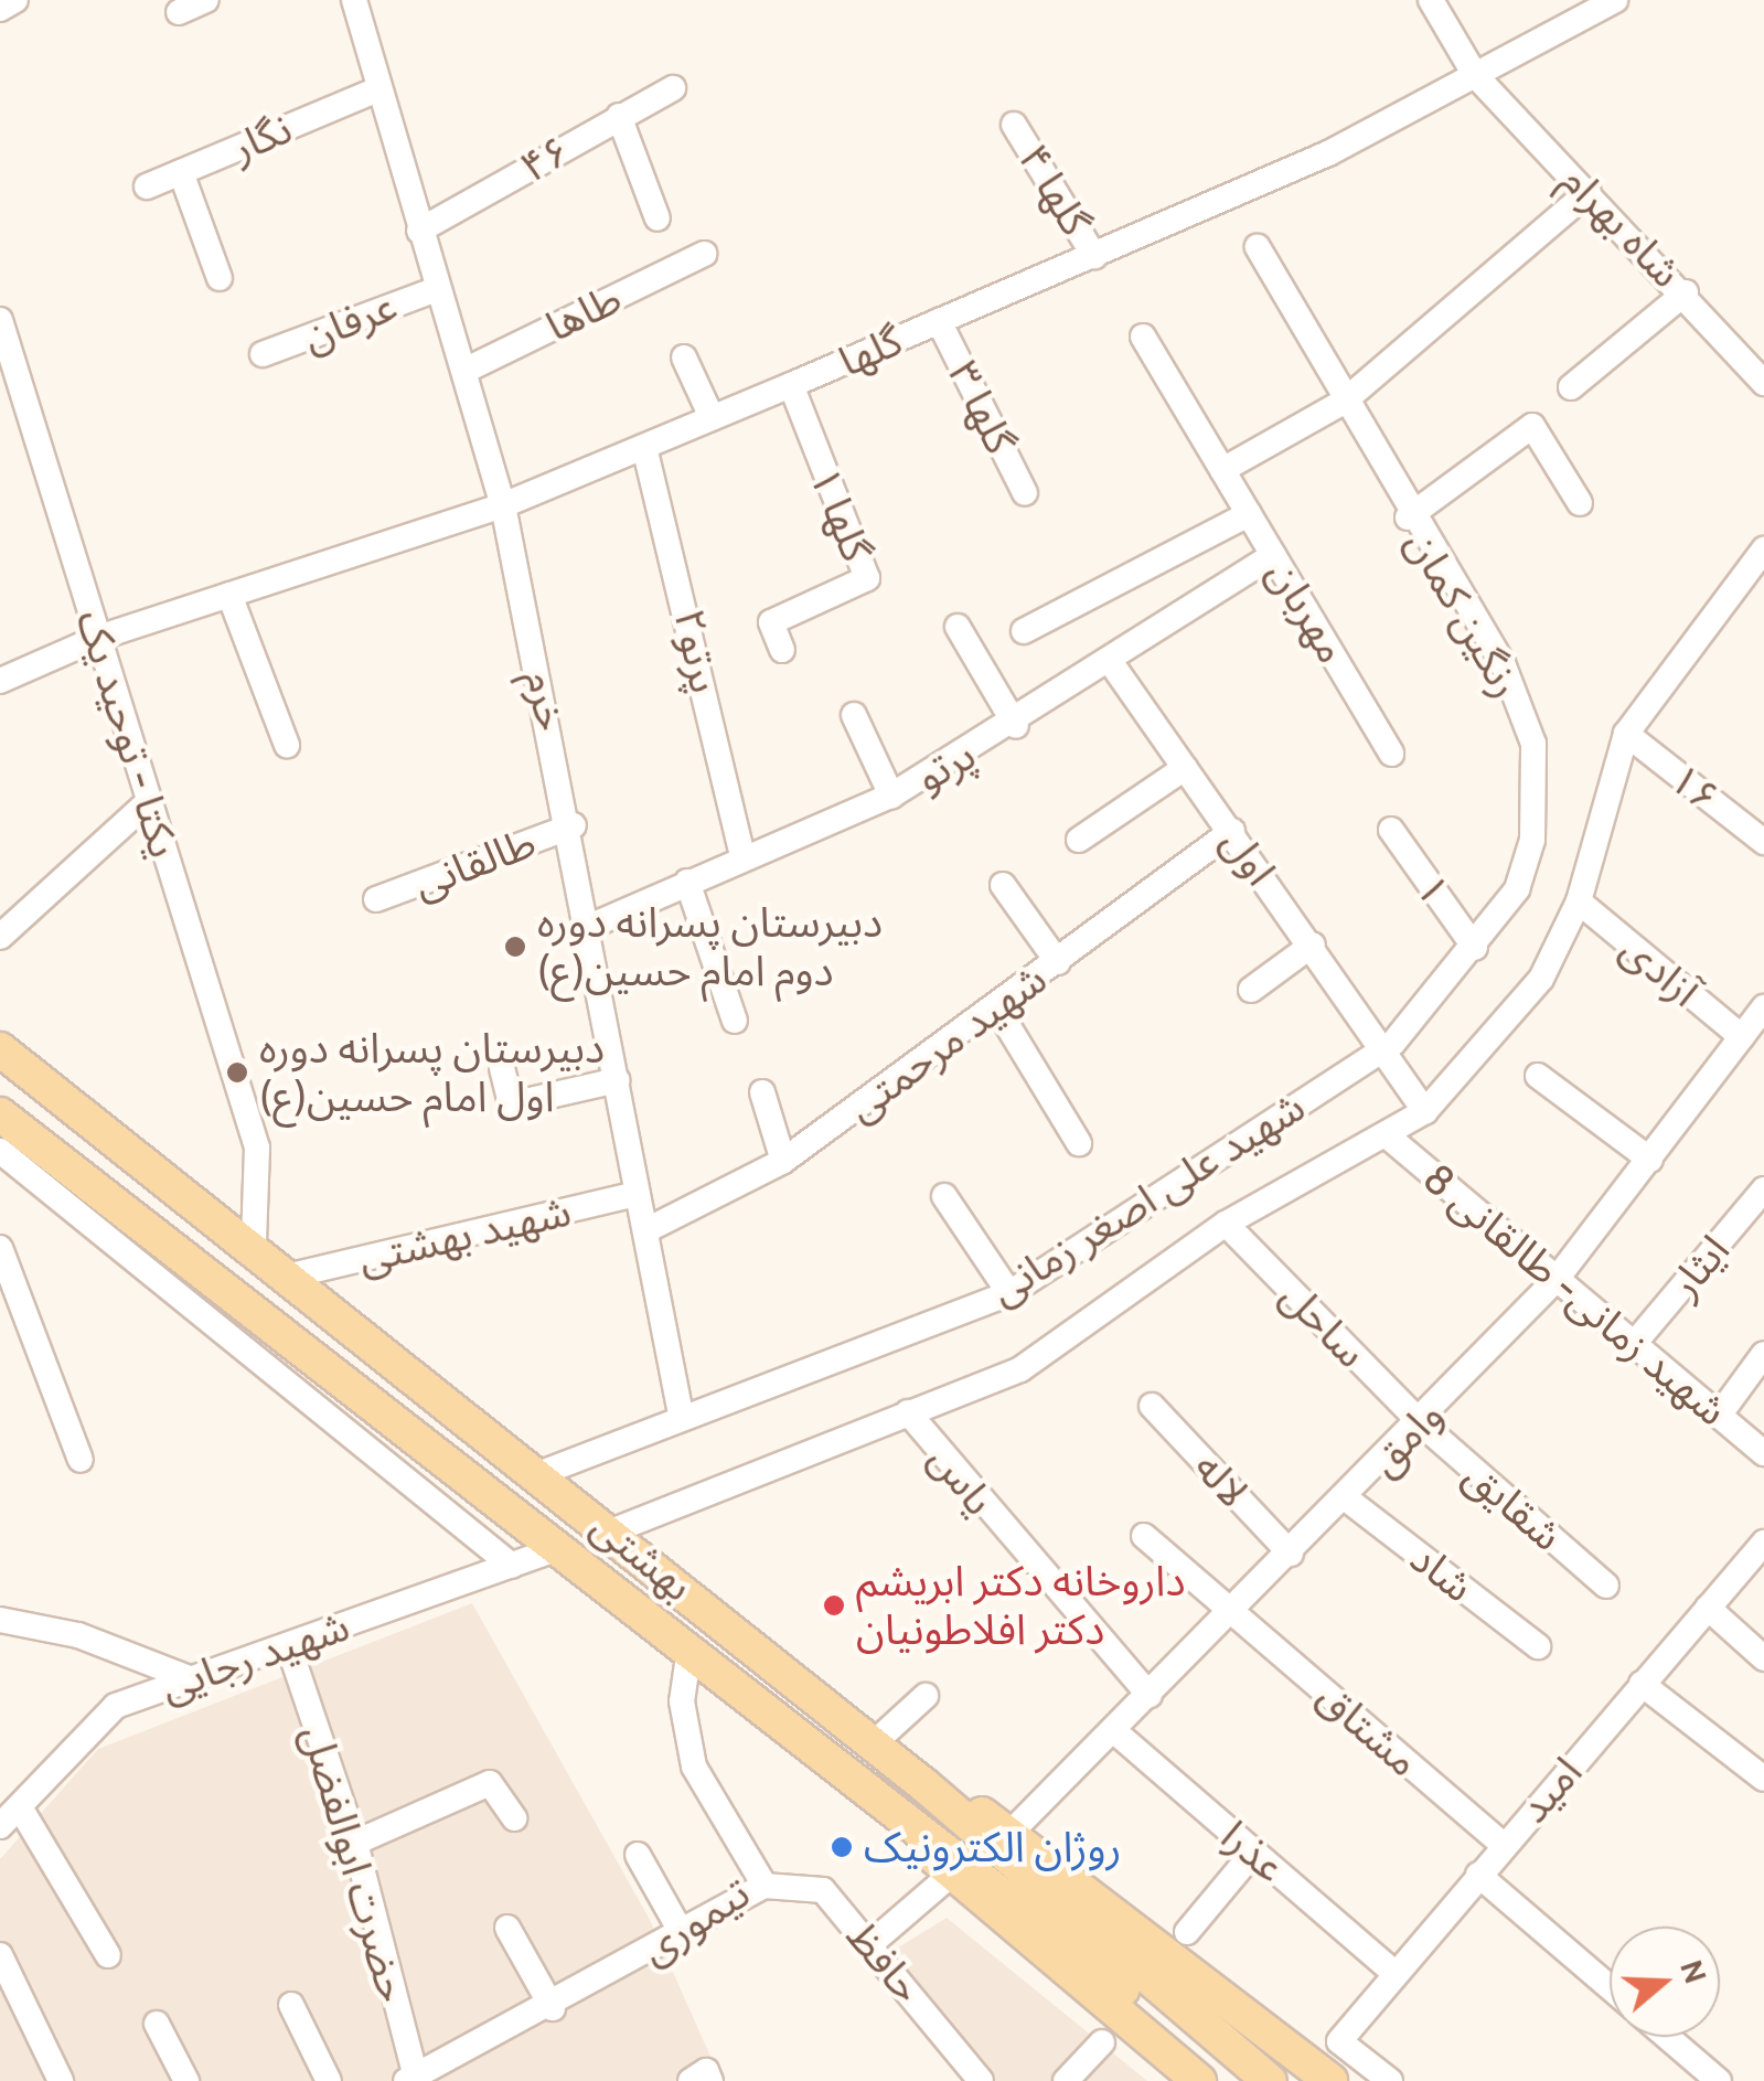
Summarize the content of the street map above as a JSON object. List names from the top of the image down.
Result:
{
  "streets": {
    "main road": ["بهشتی"],
    "street": [
      "نگار",
      "۴۶",
      "گلها ۴",
      "شاه بهرام",
      "طاها",
      "عرفان",
      "گلها",
      "گلها ۳",
      "گلها ۱",
      "مهربان",
      "رنگین کمان",
      "پرتو۲",
      "خرم",
      "یکتا - توحید یک",
      "پرتو",
      "۱۶",
      "اول",
      "طالقانی",
      "۱",
      "آزادی",
      "شهید مرحمتی",
      "شهید علی اصغر زمانی",
      "شهید بهشتی",
      "ایثار",
      "شهید زمانی- طالقانی 8",
      "ساحل",
      "وامق",
      "یاس",
      "لاله",
      "شقایق",
      "شاد",
      "شهید رجایی",
      "مشتاق",
      "امید",
      "عذرا",
      "حضرت ابوالفضل",
      "تیموری",
      "حافظ"
    ]
  },
  "crossings": [
    ["نگار", "خرم"],
    ["۴۶", "خرم"],
    ["گلها ۴", "گلها"],
    ["شاه بهرام", "گلها"],
    ["طاها", "خرم"],
    ["عرفان", "خرم"],
    ["گلها", "گلها ۳"],
    ["گلها", "گلها ۱"],
    ["گلها", "پرتو۲"],
    ["گلها", "خرم"],
    ["گلها", "یکتا - توحید یک"],
    ["مهربان", "پرتو"],
    ["رنگین کمان", "شهید علی اصغر زمانی"],
    ["پرتو۲", "پرتو"],
    ["خرم", "پرتو"],
    ["خرم", "طالقانی"],
    ["خرم", "شهید مرحمتی"],
    ["خرم", "شهید علی اصغر زمانی"],
    ["خرم", "شهید بهشتی"],
    ["یکتا - توحید یک", "بهشتی"],
    ["پرتو", "اول"],
    ["اول", "شهید مرحمتی"],
    ["اول", "شهید علی اصغر زمانی"],
    ["۱", "شهید علی اصغر زمانی"],
    ["آزادی", "وامق"],
    ["شهید علی اصغر زمانی", "بهشتی"],
    ["شهید بهشتی", "بهشتی"],
    ["ایثار", "شهید زمانی- طالقانی 8"],
    ["شهید زمانی- طالقانی 8", "وامق"],
    ["ساحل", "وامق"],
    ["ساحل", "شقایق"],
    ["وامق", "یاس"],
    ["وامق", "لاله"],
    ["وامق", "شقایق"],
    ["وامق", "شاد"],
    ["وامق", "مشتاق"],
    ["وامق", "عذرا"],
    ["بهشتی", "شهید رجایی"],
    ["بهشتی", "تیموری"],
    ["شهید رجایی", "حضرت ابوالفضل"],
    ["مشتاق", "امید"],
    ["امید", "عذرا"],
    ["حضرت ابوالفضل", "تیموری"],
    ["تیموری", "حافظ"]
  ],
  "places": [
    "دبیرستان پسرانه دوره دوم امام حسین(ع)",
    "دبیرستان پسرانه دوره اول امام حسین(ع)",
    "داروخانه دکتر ابریشم دکتر افلاطونیان",
    "روژان الکترونیک"
  ],
  "north": "right"
}
